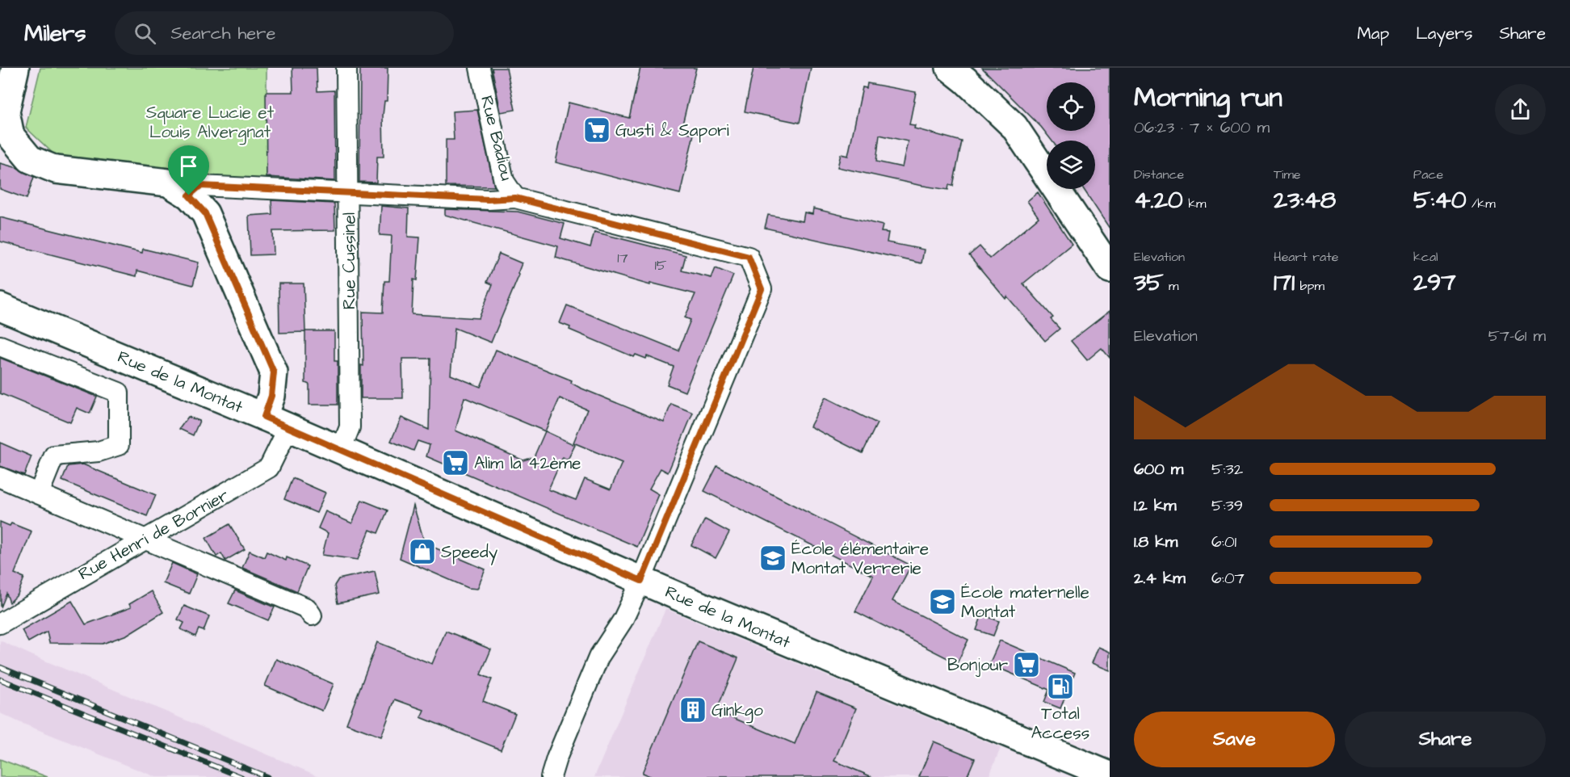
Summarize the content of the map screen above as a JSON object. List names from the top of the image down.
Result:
{
  "streets": {
    "main road": ["Rue de la Montat"],
    "street": ["Rue Badiou", "Rue Cussinel", "Rue Henri de Bornier"]
  },
  "crossings": [
    ["Rue Badiou", "Rue de la Montat"],
    ["Rue Cussinel", "Rue de la Montat"],
    ["Rue de la Montat", "Rue Henri de Bornier"]
  ],
  "parks": ["Square Lucie et Louis Alvergnat"],
  "places": {
    "supermarket": ["Gusti & Sapori", "Alim la 42ème", "Bonjour"],
    "shop": ["Speedy"],
    "school or university": ["École élémentaire Montat Verrerie", "École maternelle Montat"],
    "fuel station": ["Total Access"],
    "building": ["Ginkgo"]
  },
  "house_numbers": ["17", "15"],
  "page": {
    "header": "Milers",
    "search": "Search here",
    "nav": ["Map", "Layers", "Share"],
    "heading": ["Morning run", "06:23 · 7 × 600 m"],
    "stats": [
      ["Distance", "4.20 km"],
      ["Time", "23:48"],
      ["Pace", "5:40 /km"],
      ["Elevation", "35 m"],
      ["Heart rate", "171 bpm"],
      ["kcal", "297"]
    ],
    "chart": ["Elevation", "57–61 m"],
    "list": [
      {
        "name": "600 m",
        "note": "5:32"
      },
      {
        "name": "1.2 km",
        "note": "5:39"
      },
      {
        "name": "1.8 km",
        "note": "6:01"
      },
      {
        "name": "2.4 km",
        "note": "6:07"
      }
    ],
    "buttons": ["Save", "Share"]
  }
}
